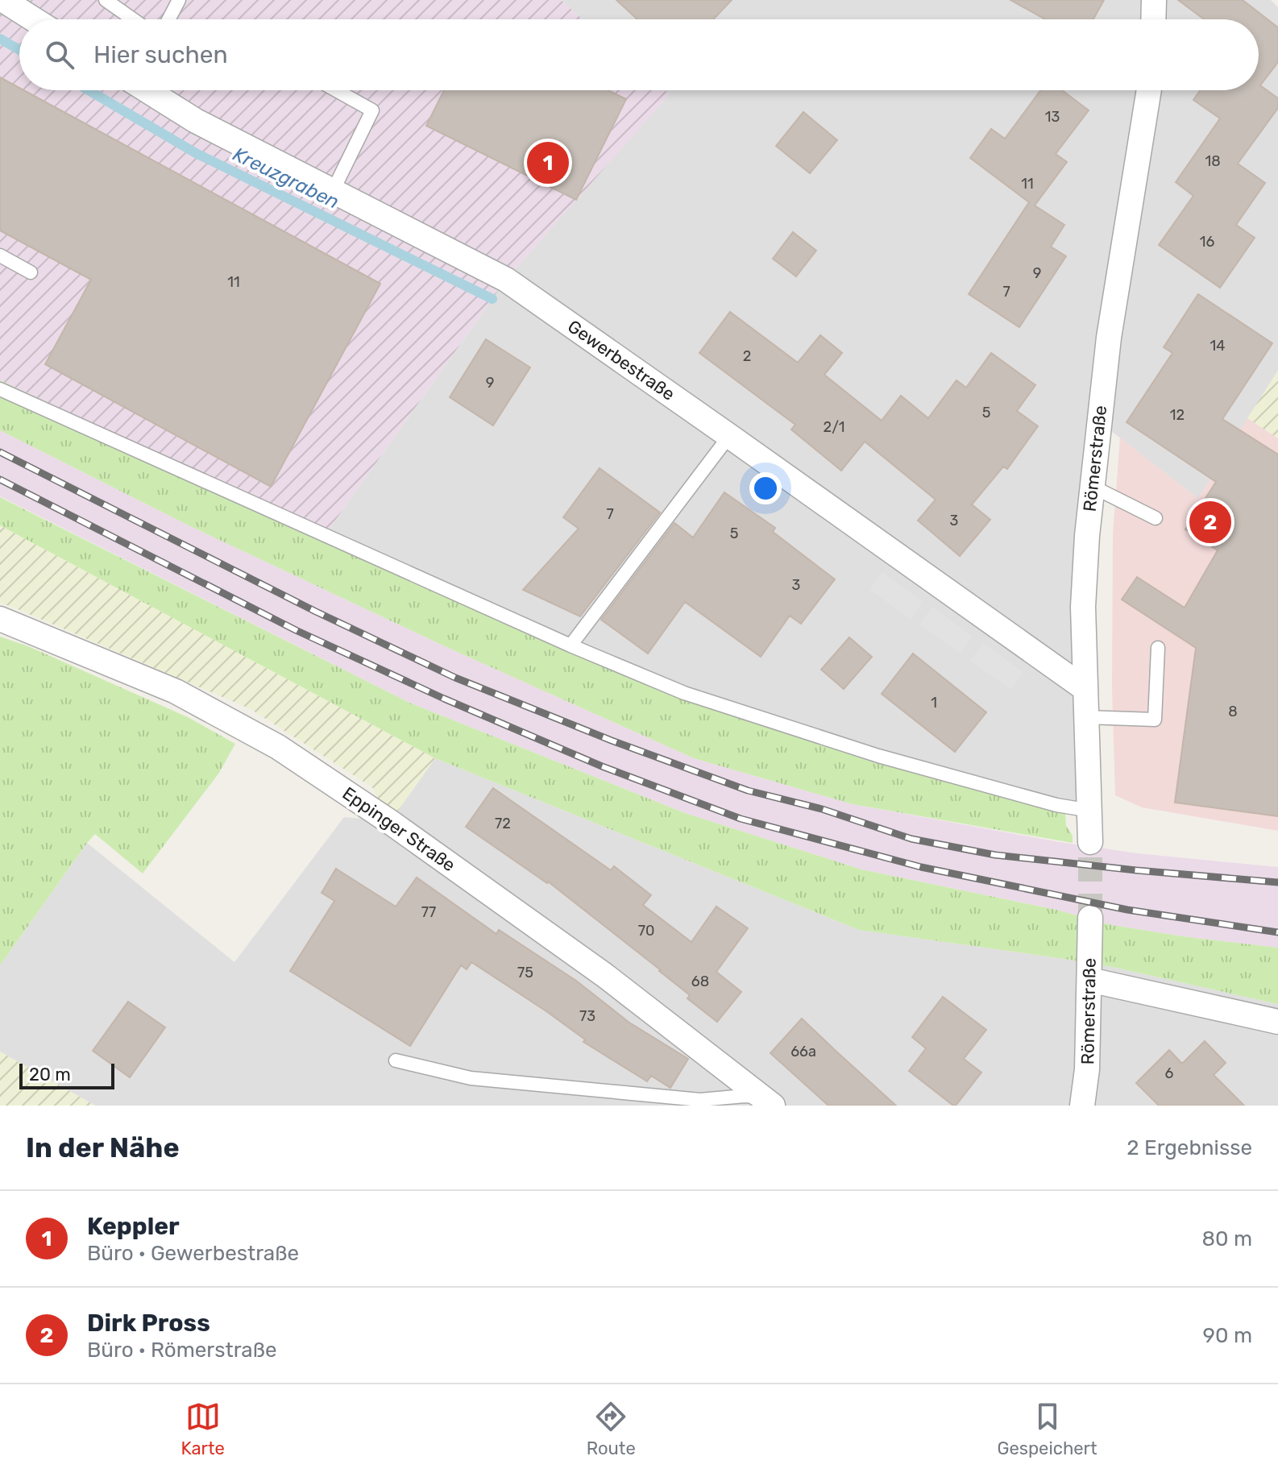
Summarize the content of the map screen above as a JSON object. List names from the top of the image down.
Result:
{
  "streets": {
    "street": ["Gewerbestraße", "Römerstraße", "Eppinger Straße"]
  },
  "crossings": [
    ["Gewerbestraße", "Römerstraße"]
  ],
  "water": ["Kreuzgraben"],
  "house_numbers": [
    "13",
    "18",
    "11",
    "16",
    "9",
    "11",
    "7",
    "14",
    "2",
    "9",
    "5",
    "12",
    "2/1",
    "7",
    "3",
    "5",
    "3",
    "1",
    "8",
    "72",
    "77",
    "70",
    "75",
    "68",
    "73",
    "66a",
    "6"
  ],
  "scale_bar": "20 m",
  "page": {
    "search": "Hier suchen",
    "pins": ["1", "2"],
    "scale": "20 m",
    "heading": ["In der Nähe", "2 Ergebnisse"],
    "list": [
      {
        "mark": "1",
        "name": "Keppler",
        "note": "Büro · Gewerbestraße",
        "value": "80 m"
      },
      {
        "mark": "2",
        "name": "Dirk Pross",
        "note": "Büro · Römerstraße",
        "value": "90 m"
      }
    ],
    "nav": ["Karte", "Route", "Gespeichert"]
  }
}
